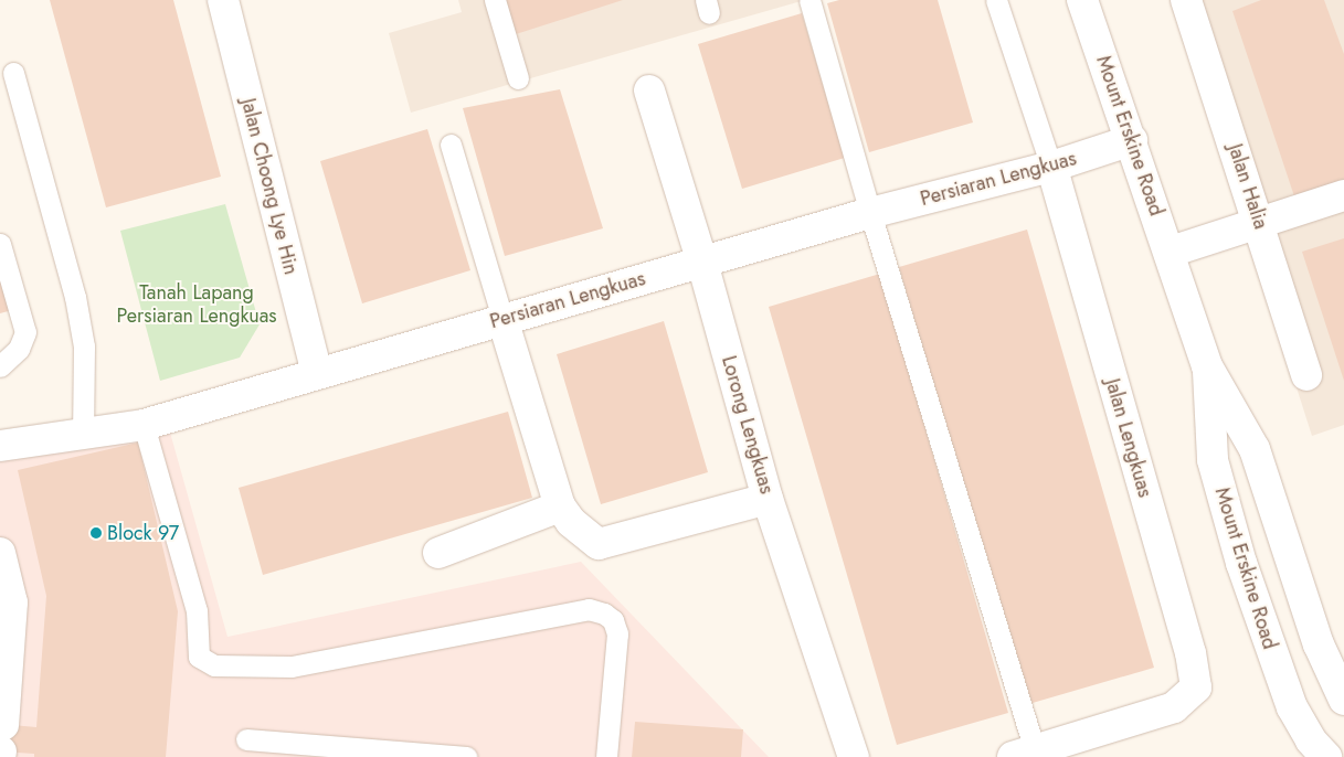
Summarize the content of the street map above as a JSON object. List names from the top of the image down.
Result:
{
  "streets": {
    "street": [
      "Mount Erskine Road",
      "Persiaran Lengkuas",
      "Jalan Choong Lye Hin",
      "Jalan Halia",
      "Lorong Lengkuas",
      "Jalan Lengkuas"
    ]
  },
  "crossings": [
    ["Mount Erskine Road", "Persiaran Lengkuas"],
    ["Persiaran Lengkuas", "Jalan Choong Lye Hin"],
    ["Persiaran Lengkuas", "Lorong Lengkuas"],
    ["Persiaran Lengkuas", "Jalan Lengkuas"]
  ],
  "parks": ["Tanah Lapang Persiaran Lengkuas"],
  "places": ["Block 97"]
}
